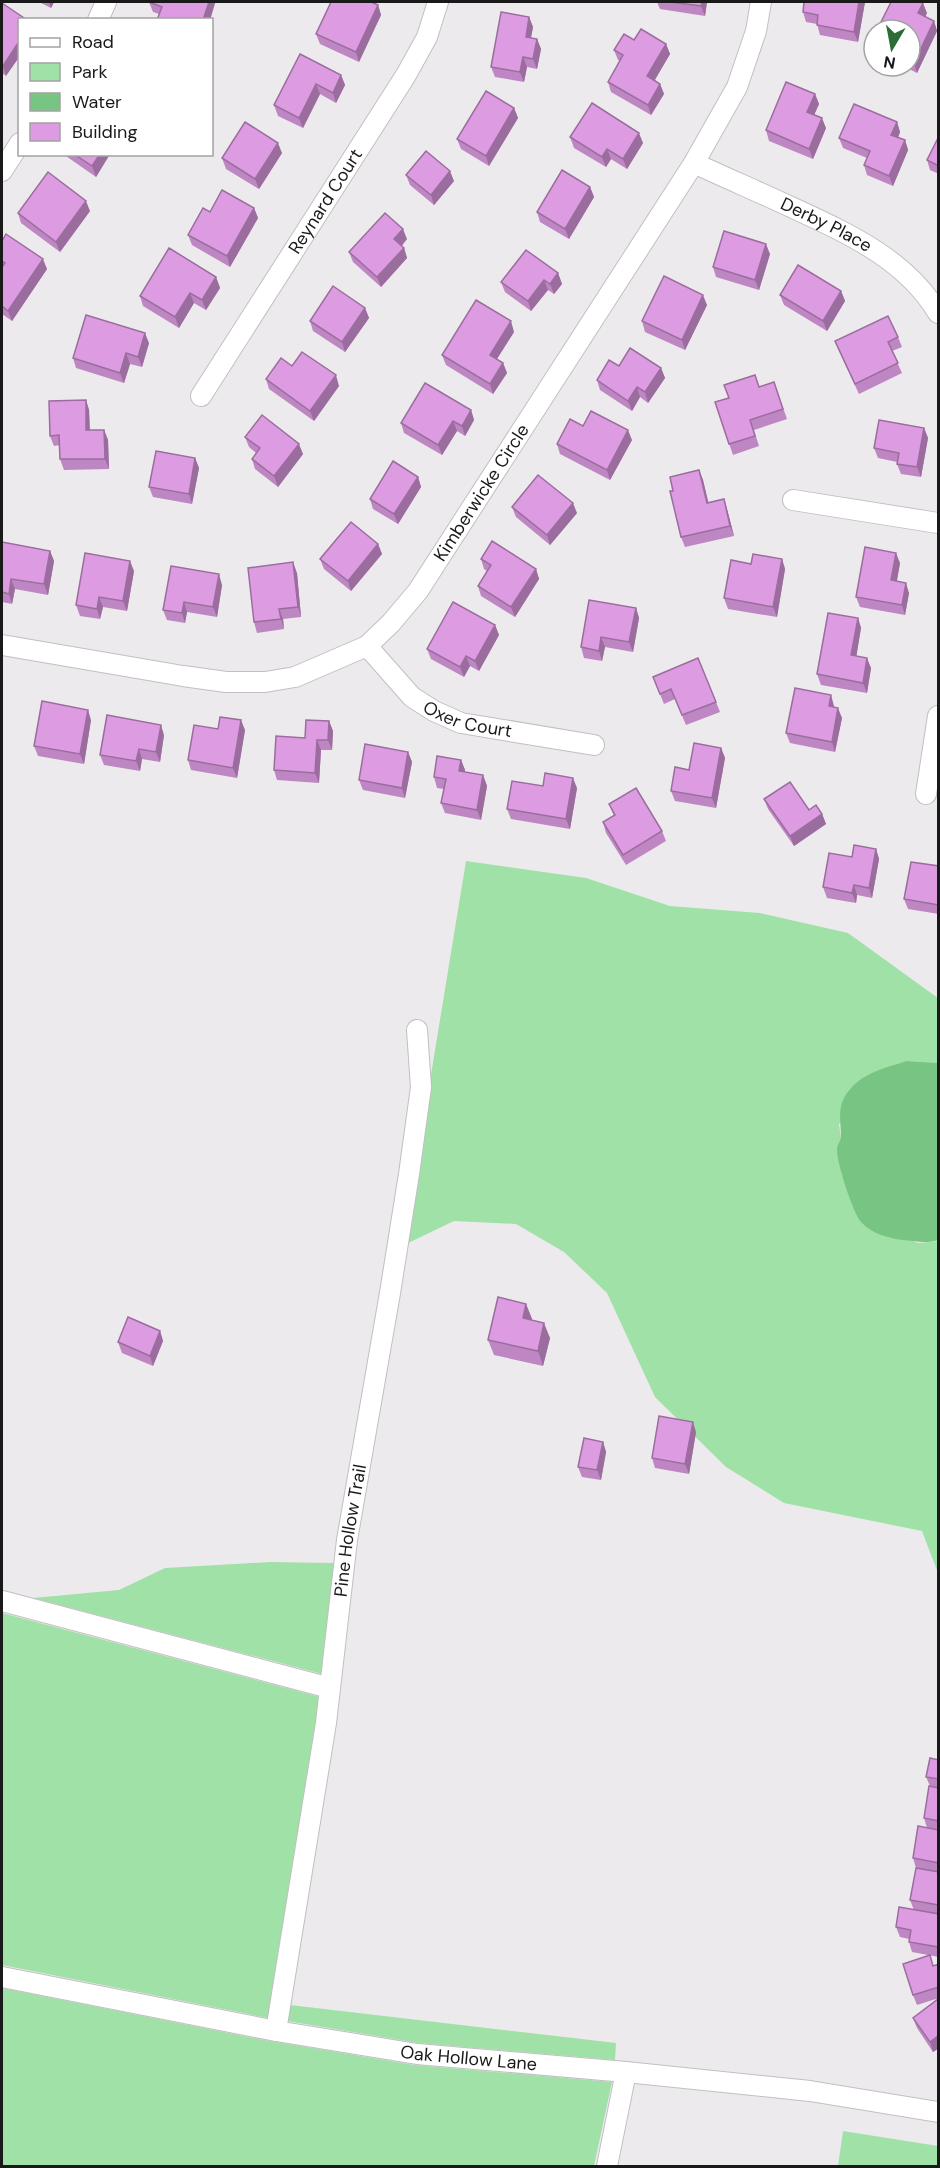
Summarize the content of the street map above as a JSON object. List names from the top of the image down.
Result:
{
  "streets": {
    "street": [
      "Reynard Court",
      "Derby Place",
      "Kimberwicke Circle",
      "Oxer Court",
      "Pine Hollow Trail",
      "Oak Hollow Lane"
    ]
  },
  "crossings": [
    ["Derby Place", "Kimberwicke Circle"],
    ["Kimberwicke Circle", "Oxer Court"],
    ["Pine Hollow Trail", "Oak Hollow Lane"]
  ],
  "legend": [
    "Road",
    "Park",
    "Water",
    "Building"
  ],
  "north": "bottom"
}
